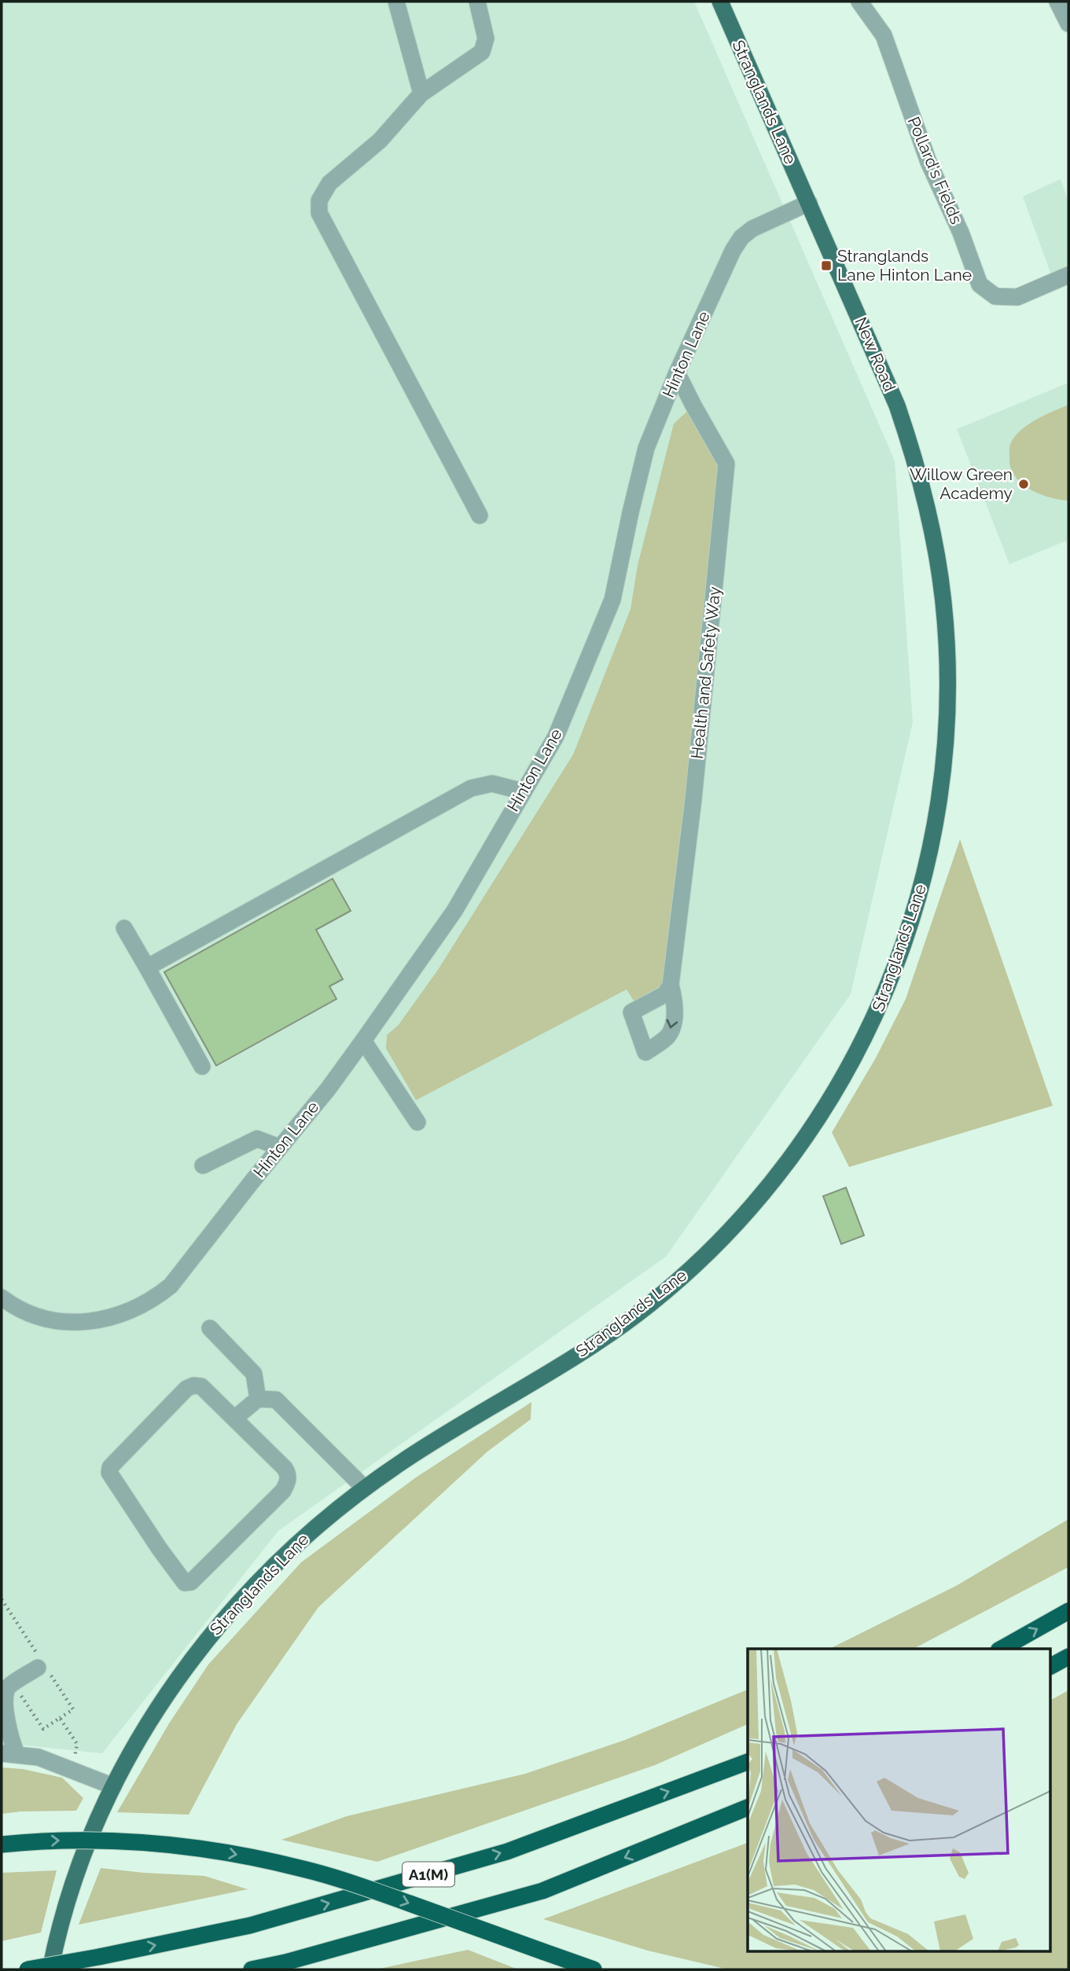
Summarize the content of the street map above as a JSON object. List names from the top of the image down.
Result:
{
  "streets": {
    "highway": ["A1(M)"],
    "main road": ["Stranglands Lane", "New Road"],
    "street": ["Pollard's Fields", "Hinton Lane", "Health and Safety Way"]
  },
  "crossings": [
    ["Stranglands Lane", "Hinton Lane"],
    ["Stranglands Lane", "New Road"],
    ["Hinton Lane", "New Road"],
    ["Hinton Lane", "Health and Safety Way"]
  ],
  "places": {
    "transit": ["Stranglands Lane Hinton Lane"],
    "other": ["Willow Green Academy"]
  }
}
